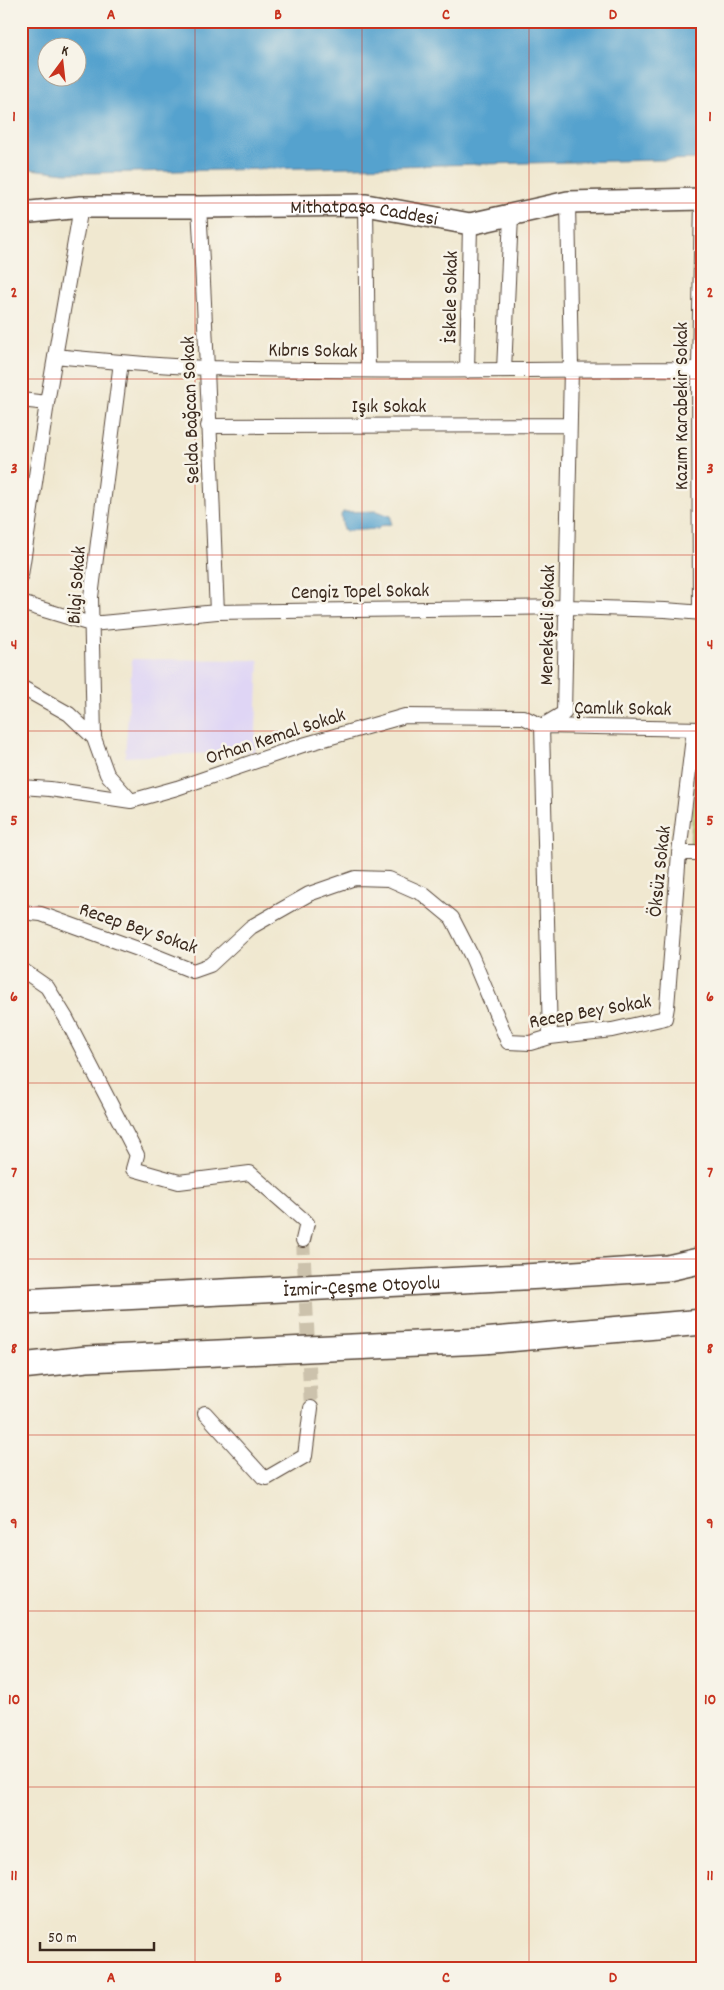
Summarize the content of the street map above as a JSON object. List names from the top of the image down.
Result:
{
  "streets": {
    "highway": ["İzmir-Çeşme Otoyolu"],
    "main road": ["Mithatpaşa Caddesi"],
    "street": [
      "İskele Sokak",
      "Kıbrıs Sokak",
      "Işık Sokak",
      "Kazım Karabekir Sokak",
      "Selda Bağcan Sokak",
      "Bilgi Sokak",
      "Cengiz Topel Sokak",
      "Menekşeli Sokak",
      "Çamlık Sokak",
      "Orhan Kemal Sokak",
      "Öksüz Sokak",
      "Recep Bey Sokak"
    ]
  },
  "crossings": [
    ["Mithatpaşa Caddesi", "İskele Sokak"],
    ["Mithatpaşa Caddesi", "Kazım Karabekir Sokak"],
    ["Mithatpaşa Caddesi", "Selda Bağcan Sokak"],
    ["Mithatpaşa Caddesi", "Menekşeli Sokak"],
    ["İskele Sokak", "Kıbrıs Sokak"],
    ["Kıbrıs Sokak", "Kazım Karabekir Sokak"],
    ["Kıbrıs Sokak", "Selda Bağcan Sokak"],
    ["Kıbrıs Sokak", "Bilgi Sokak"],
    ["Kıbrıs Sokak", "Menekşeli Sokak"],
    ["Işık Sokak", "Selda Bağcan Sokak"],
    ["Işık Sokak", "Menekşeli Sokak"],
    ["Kazım Karabekir Sokak", "Cengiz Topel Sokak"],
    ["Selda Bağcan Sokak", "Cengiz Topel Sokak"],
    ["Bilgi Sokak", "Cengiz Topel Sokak"],
    ["Bilgi Sokak", "Orhan Kemal Sokak"],
    ["Cengiz Topel Sokak", "Menekşeli Sokak"],
    ["Menekşeli Sokak", "Çamlık Sokak"],
    ["Menekşeli Sokak", "Orhan Kemal Sokak"],
    ["Çamlık Sokak", "Orhan Kemal Sokak"],
    ["Çamlık Sokak", "Öksüz Sokak"],
    ["Öksüz Sokak", "Recep Bey Sokak"]
  ],
  "scale_bar": "50 m",
  "north": "top",
  "grid": {
    "columns": [
      "A",
      "B",
      "C",
      "D"
    ],
    "rows": [
      "1",
      "2",
      "3",
      "4",
      "5",
      "6",
      "7",
      "8",
      "9",
      "10",
      "11"
    ]
  }
}
